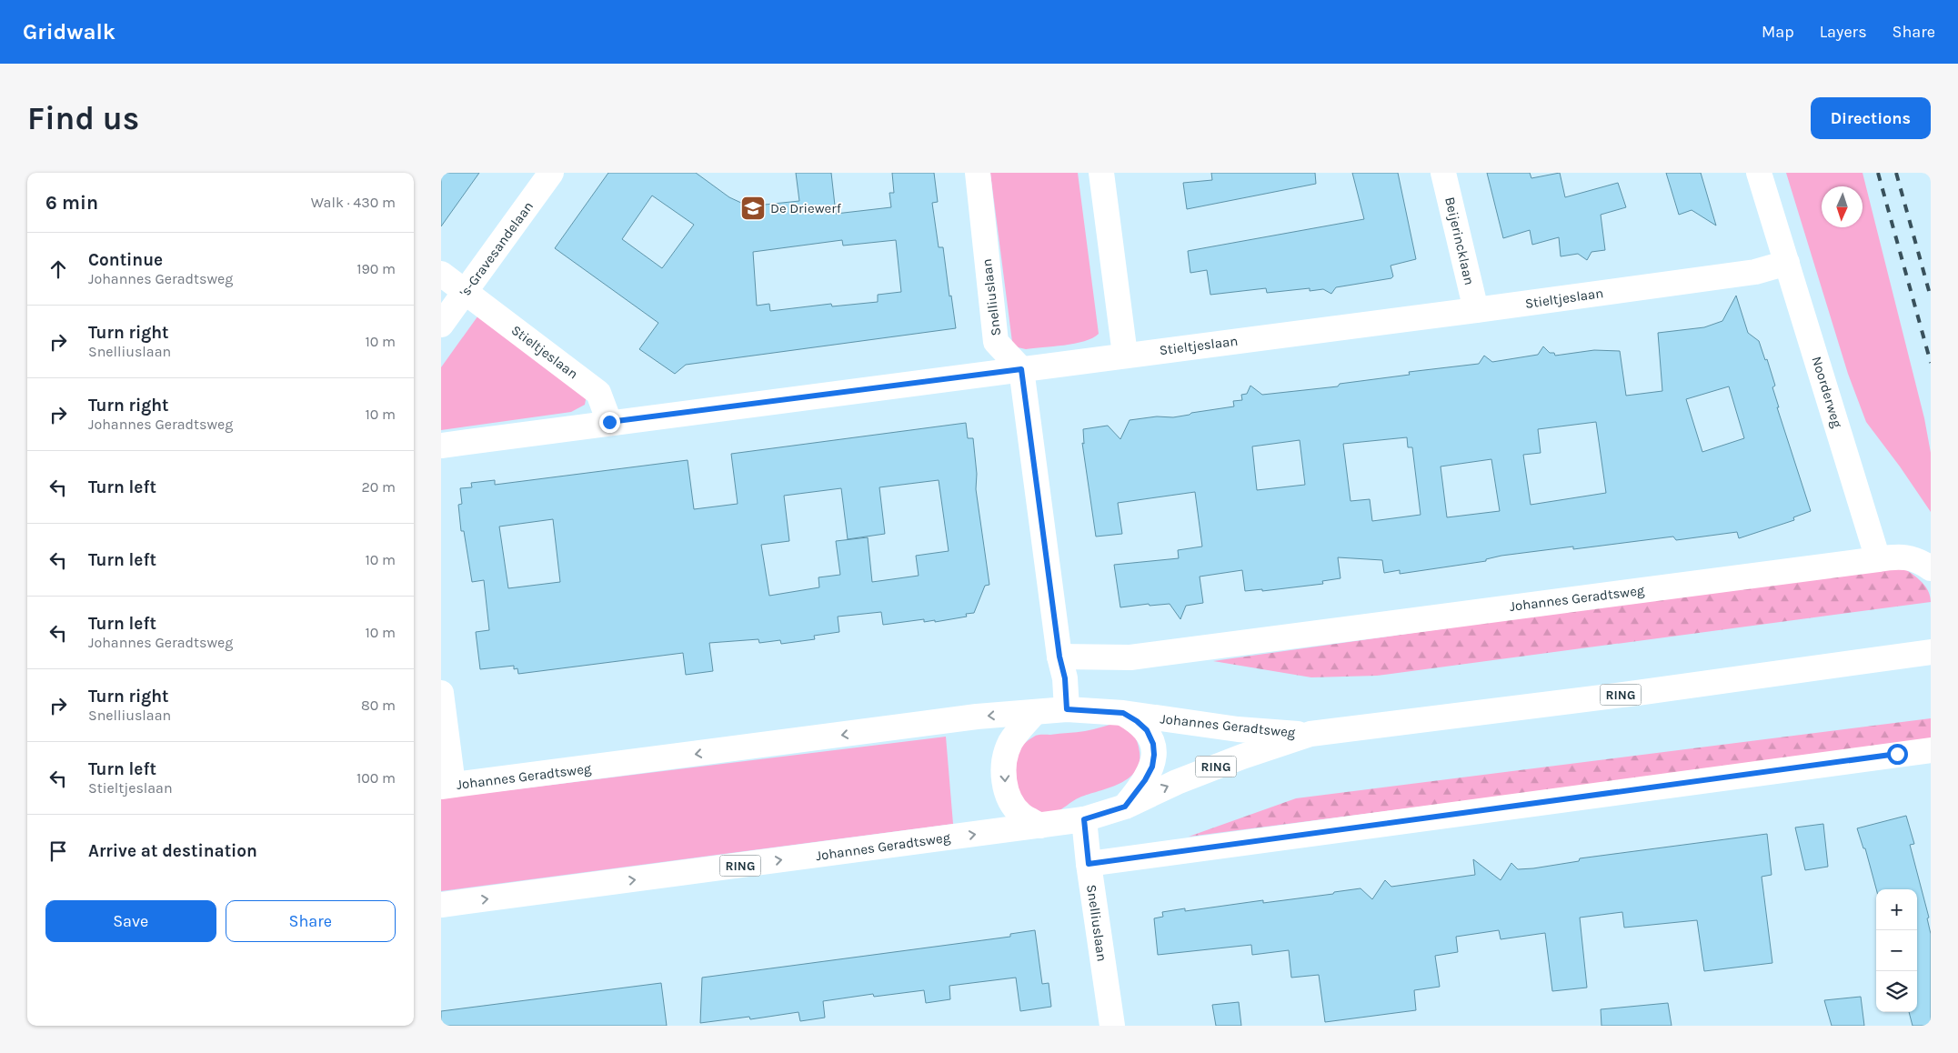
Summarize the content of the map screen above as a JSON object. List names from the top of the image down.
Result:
{
  "streets": {
    "street": [
      "Beijerincklaan",
      "'s-Gravesandelaan",
      "Snelliuslaan",
      "Stieltjeslaan",
      "Noorderweg",
      "Johannes Geradtsweg",
      "RING"
    ]
  },
  "crossings": [
    ["Beijerincklaan", "Stieltjeslaan"],
    ["'s-Gravesandelaan", "Stieltjeslaan"],
    ["Snelliuslaan", "Stieltjeslaan"],
    ["Snelliuslaan", "Johannes Geradtsweg"],
    ["Stieltjeslaan", "Noorderweg"],
    ["Noorderweg", "Johannes Geradtsweg"]
  ],
  "places": {
    "school or university": ["De Driewerf"]
  },
  "north": "bottom",
  "page": {
    "header": "Gridwalk",
    "nav": ["Map", "Layers", "Share"],
    "buttons": [
      "Directions",
      ["Save", "Share"]
    ],
    "title": "Find us",
    "heading": ["6 min", "Walk · 430 m"],
    "list": [
      ["Continue", "Johannes Geradtsweg", "190 m"],
      ["Turn right", "Snelliuslaan", "10 m"],
      ["Turn right", "Johannes Geradtsweg", "10 m"],
      ["Turn left", "20 m"],
      ["Turn left", "10 m"],
      ["Turn left", "Johannes Geradtsweg", "10 m"],
      ["Turn right", "Snelliuslaan", "80 m"],
      ["Turn left", "Stieltjeslaan", "100 m"],
      "Arrive at destination"
    ],
    "map_buttons": ["+", "−"]
  }
}
